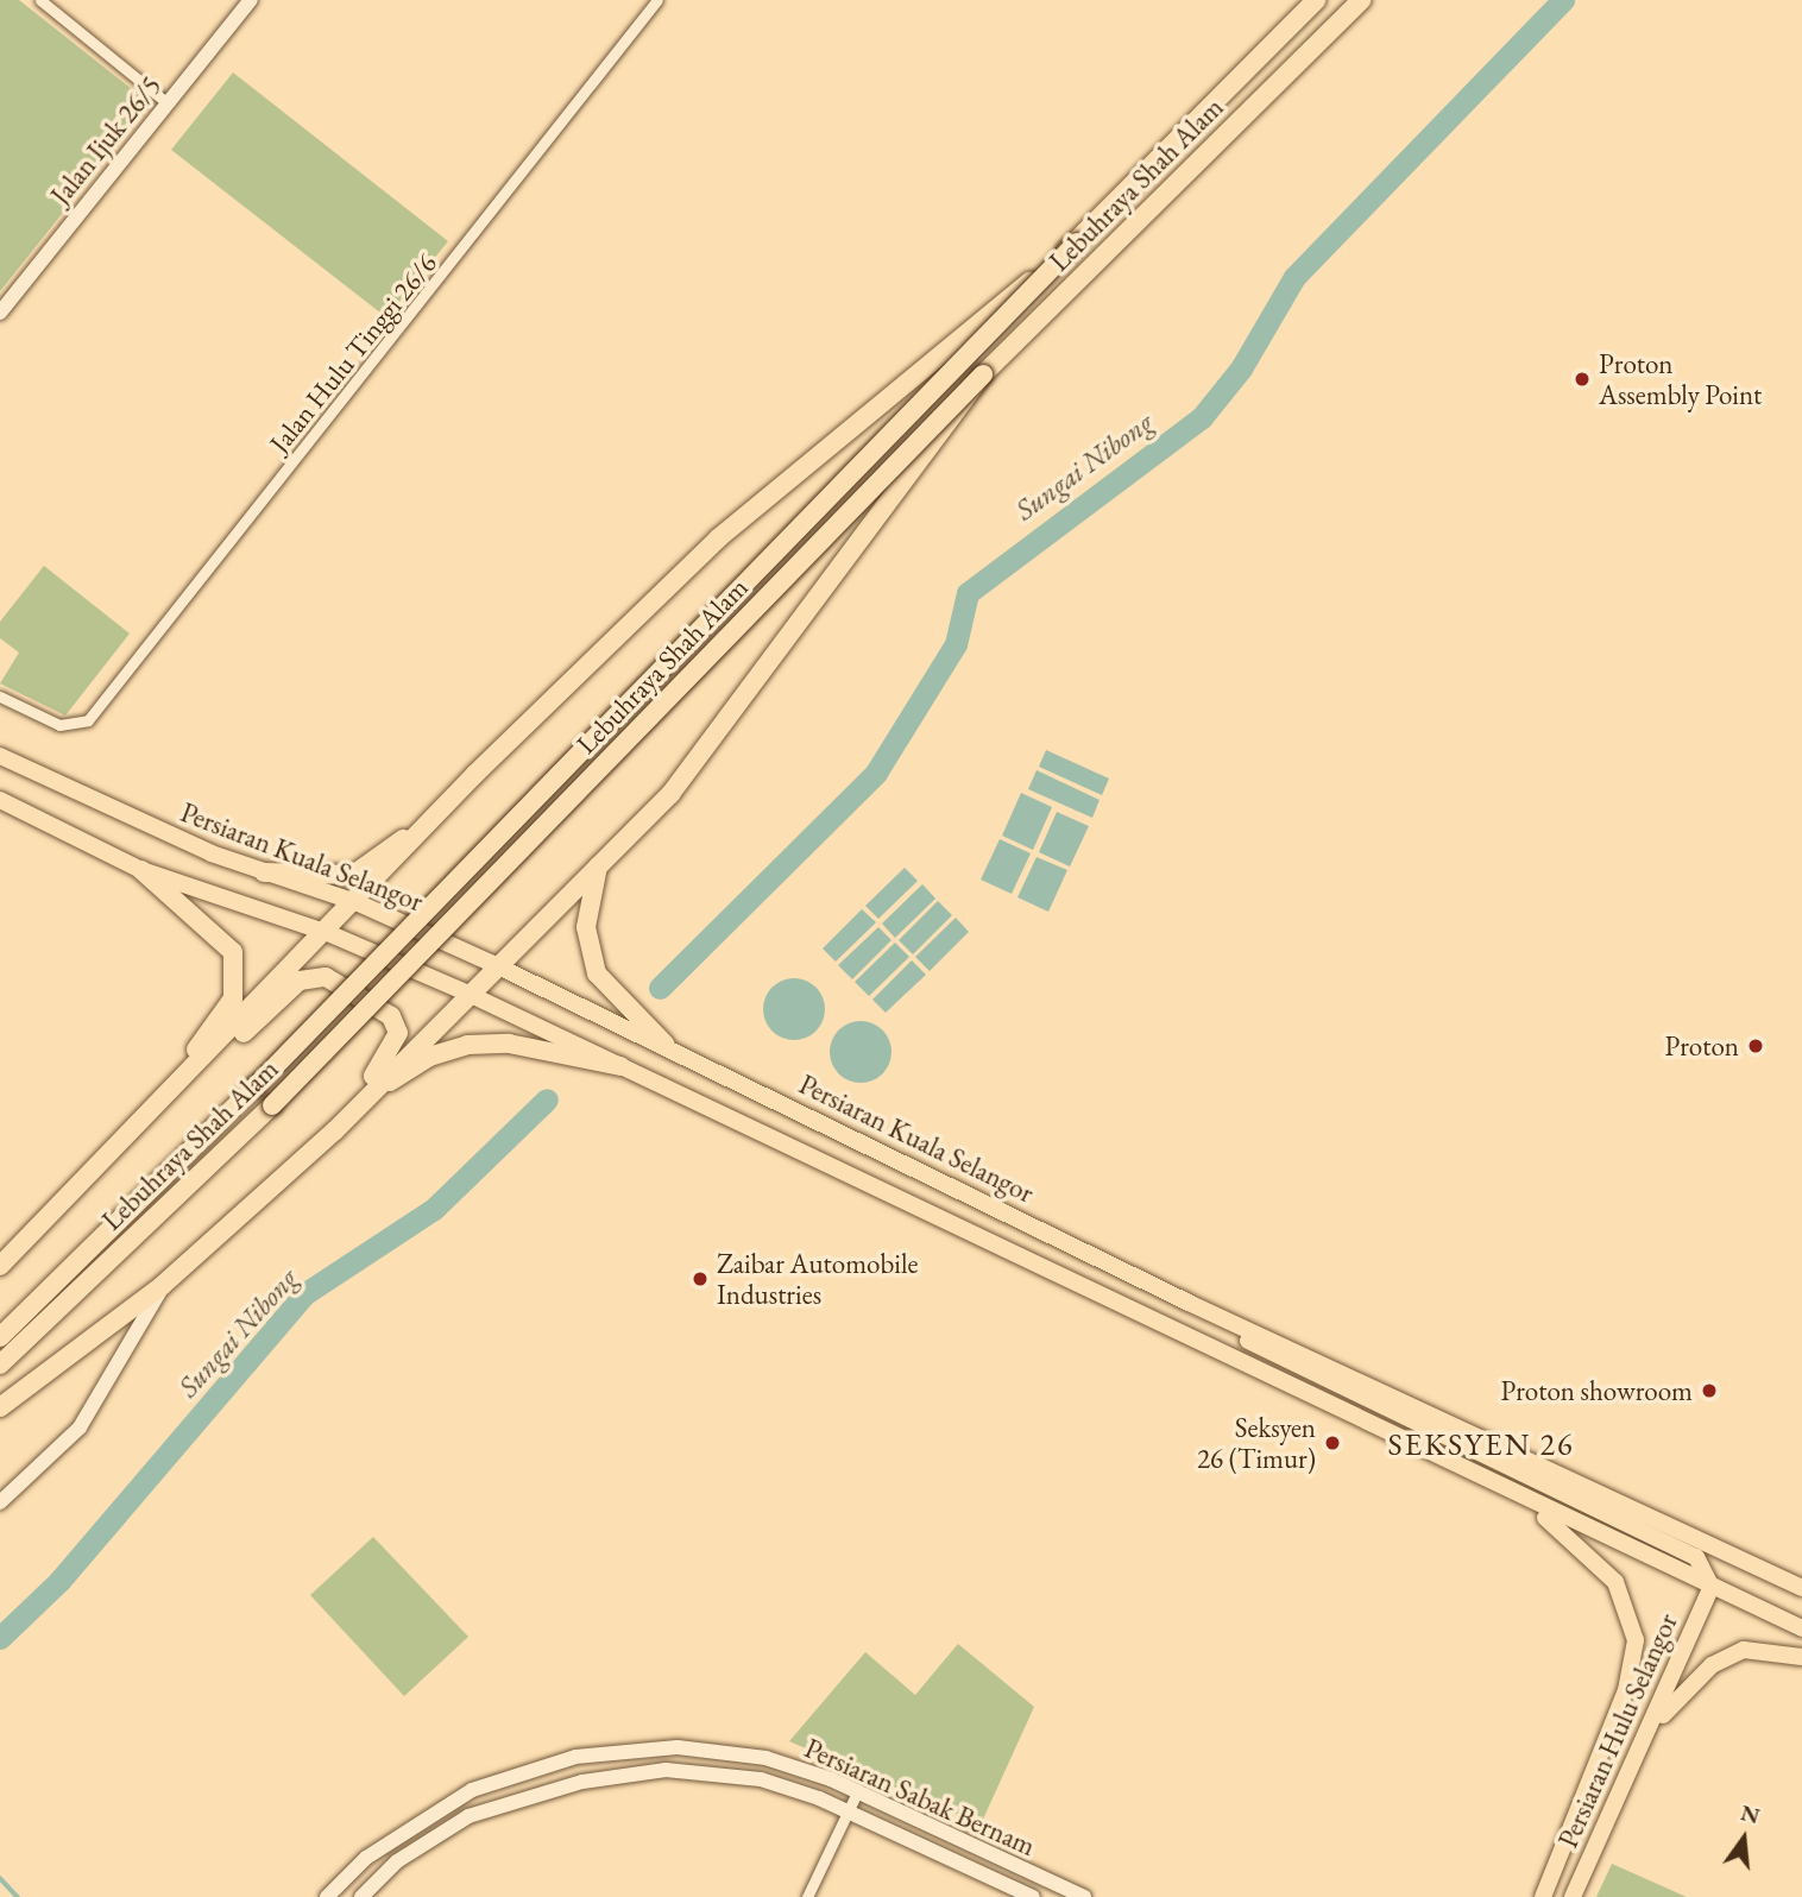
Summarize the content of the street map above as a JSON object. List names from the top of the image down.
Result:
{
  "streets": {
    "highway": ["Lebuhraya Shah Alam"],
    "main road": ["Persiaran Kuala Selangor", "Persiaran Hulu Selangor"],
    "street": ["Jalan Ijuk 26/5", "Jalan Hulu Tinggi 26/6", "Persiaran Sabak Bernam"]
  },
  "crossings": [
    ["Persiaran Kuala Selangor", "Persiaran Hulu Selangor"]
  ],
  "districts": ["SEKSYEN 26"],
  "water": ["Sungai Nibong"],
  "places": [
    "Proton Assembly Point",
    "Proton",
    "Zaibar Automobile Industries",
    "Proton showroom",
    "Seksyen 26 (Timur)"
  ],
  "north": "top"
}
